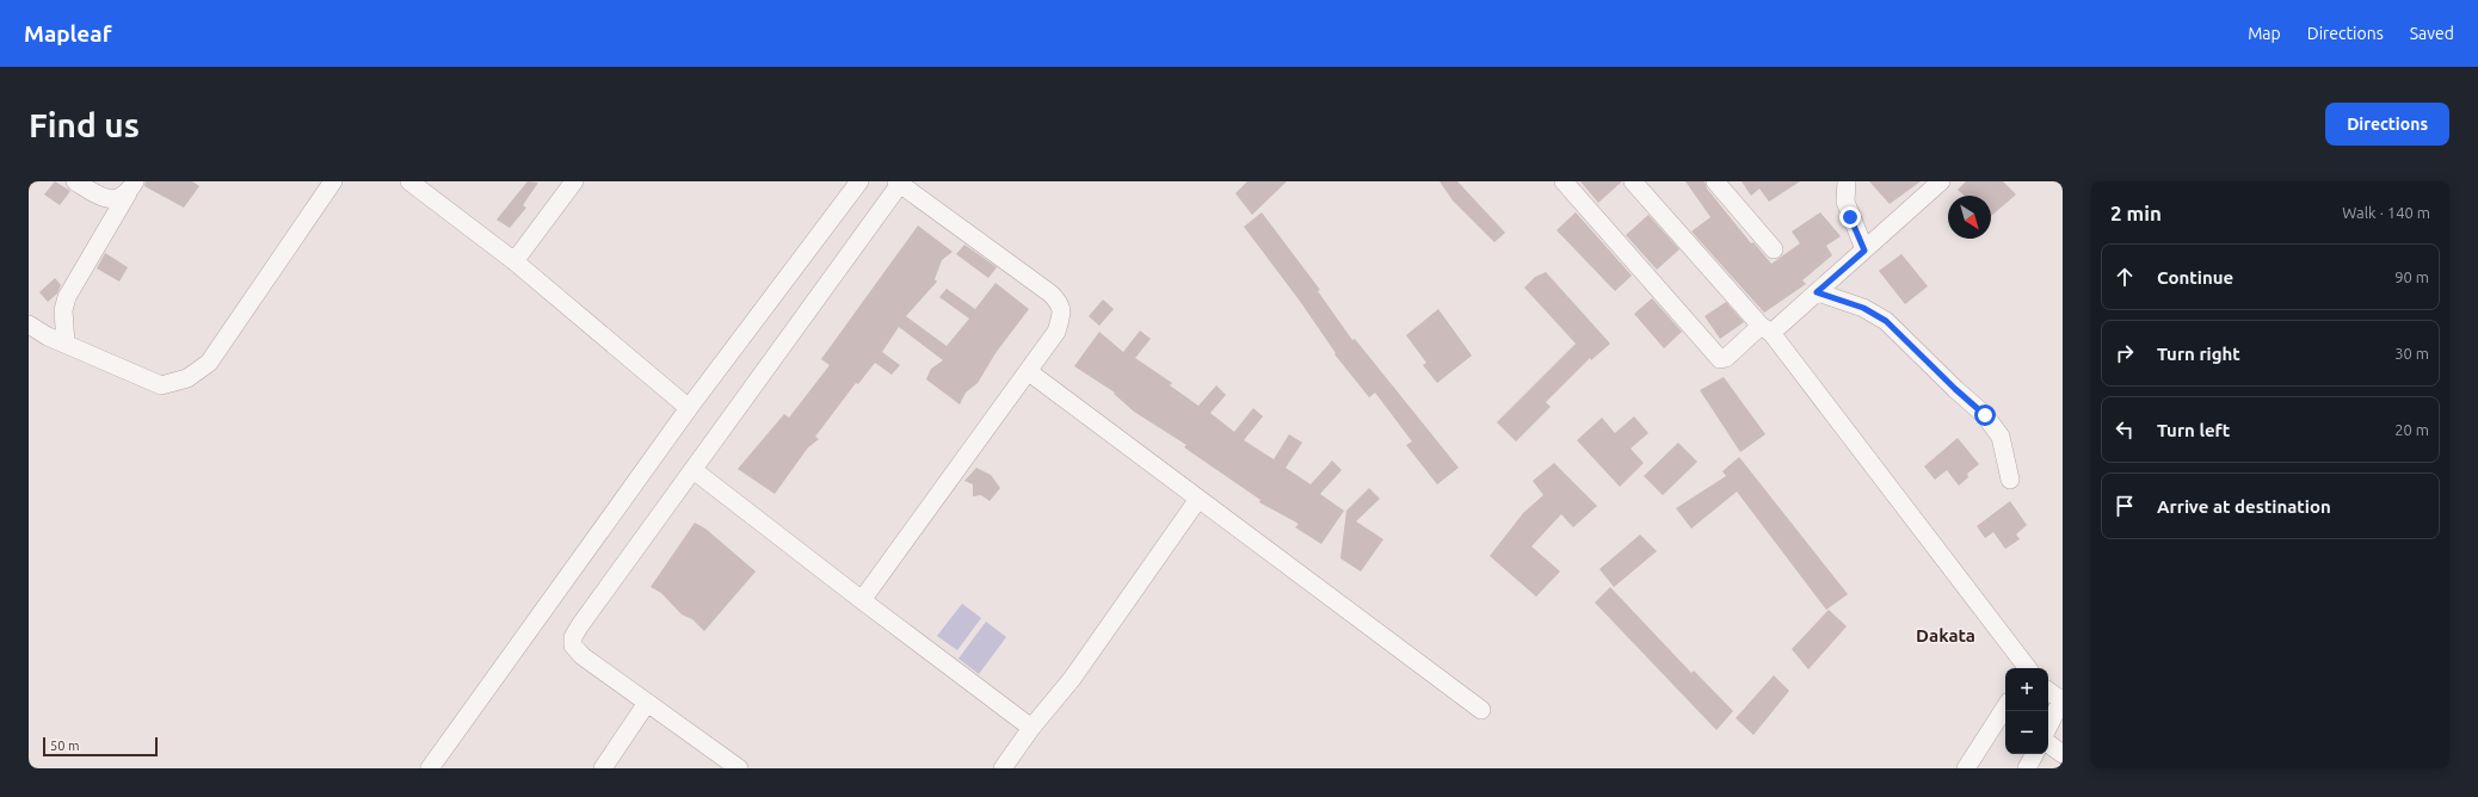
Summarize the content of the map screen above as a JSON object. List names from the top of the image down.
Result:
{
  "districts": ["Dakata"],
  "scale_bar": "50 m",
  "north": "bottom right",
  "page": {
    "header": "Mapleaf",
    "nav": ["Map", "Directions", "Saved"],
    "buttons": "Directions",
    "title": "Find us",
    "heading": ["2 min", "Walk · 140 m"],
    "list": [
      ["Continue", "90 m"],
      ["Turn right", "30 m"],
      ["Turn left", "20 m"],
      "Arrive at destination"
    ],
    "map_buttons": ["+", "−"],
    "scale": "50 m"
  }
}
